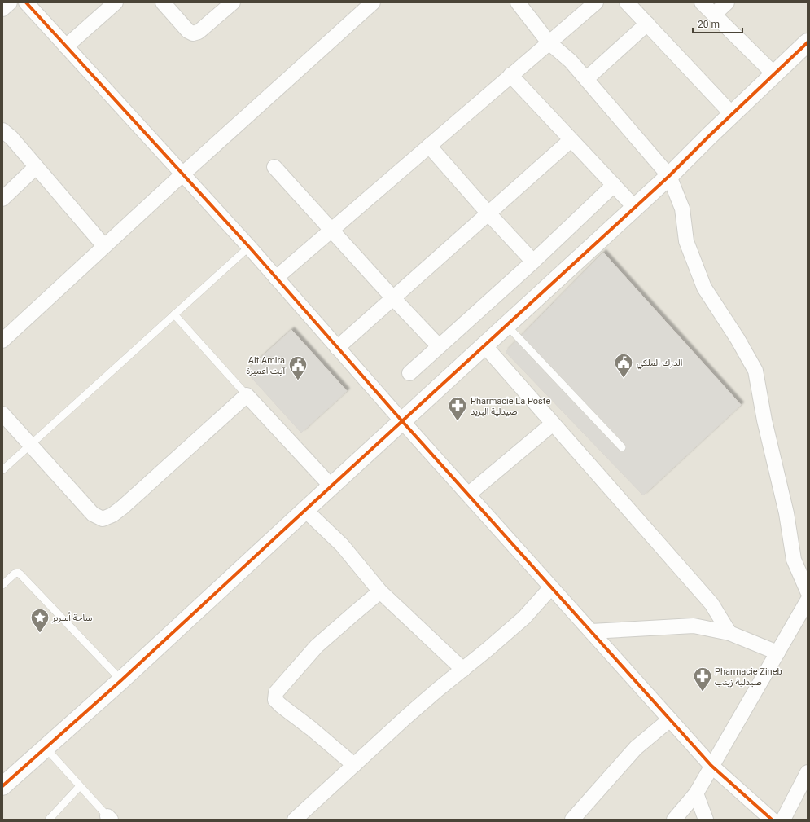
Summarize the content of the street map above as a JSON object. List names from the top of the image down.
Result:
{
  "places": {
    "public building": ["الدرك الملكي", "Ait Amira آيت اعميرة"],
    "pharmacy": ["Pharmacie La Poste صيدلية البريد", "Pharmacie Zineb صيدلية زينب"],
    "place": ["ساحة أسرير"]
  },
  "scale_bar": "20 m"
}
